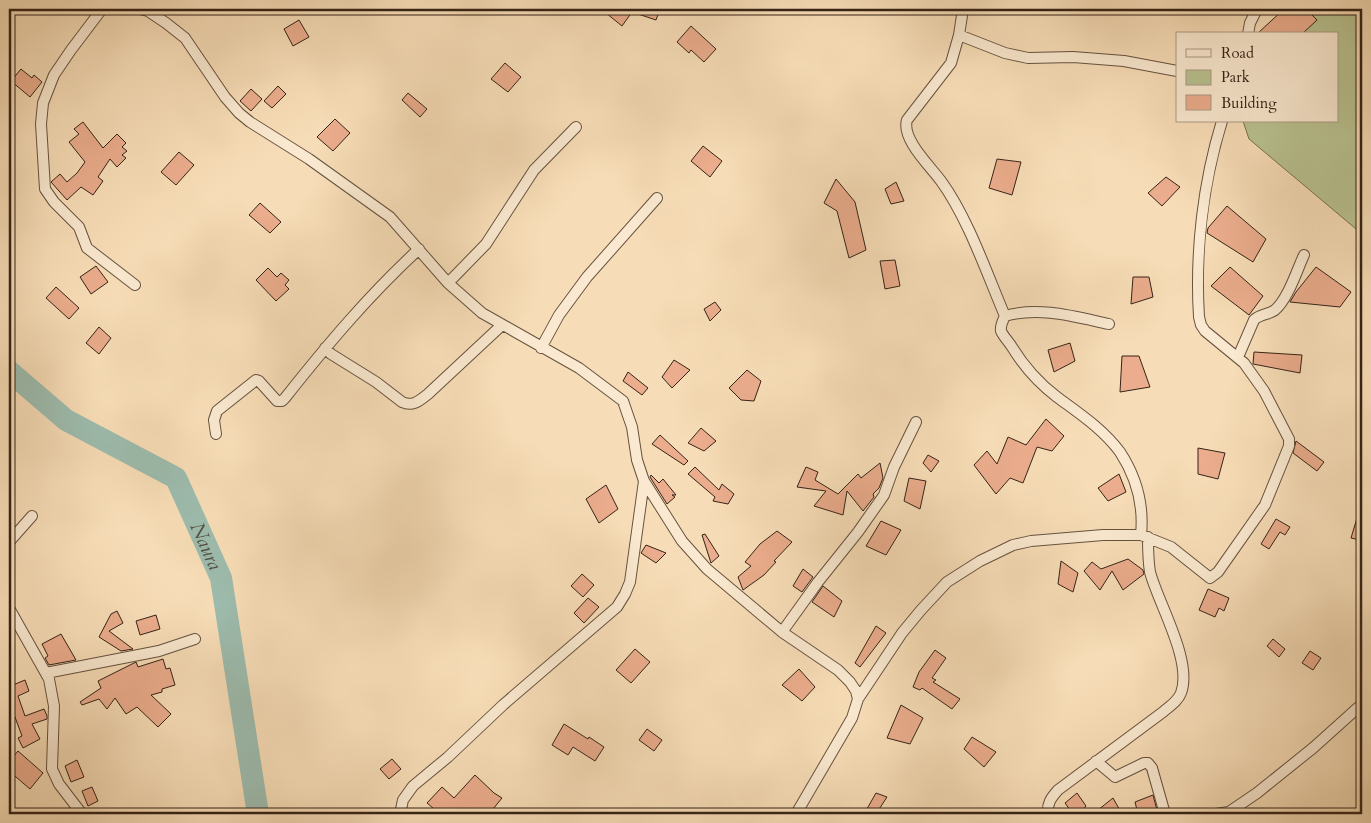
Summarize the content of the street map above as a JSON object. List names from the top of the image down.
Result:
{
  "water": ["Naura"],
  "legend": ["Road", "Park", "Building"]
}
